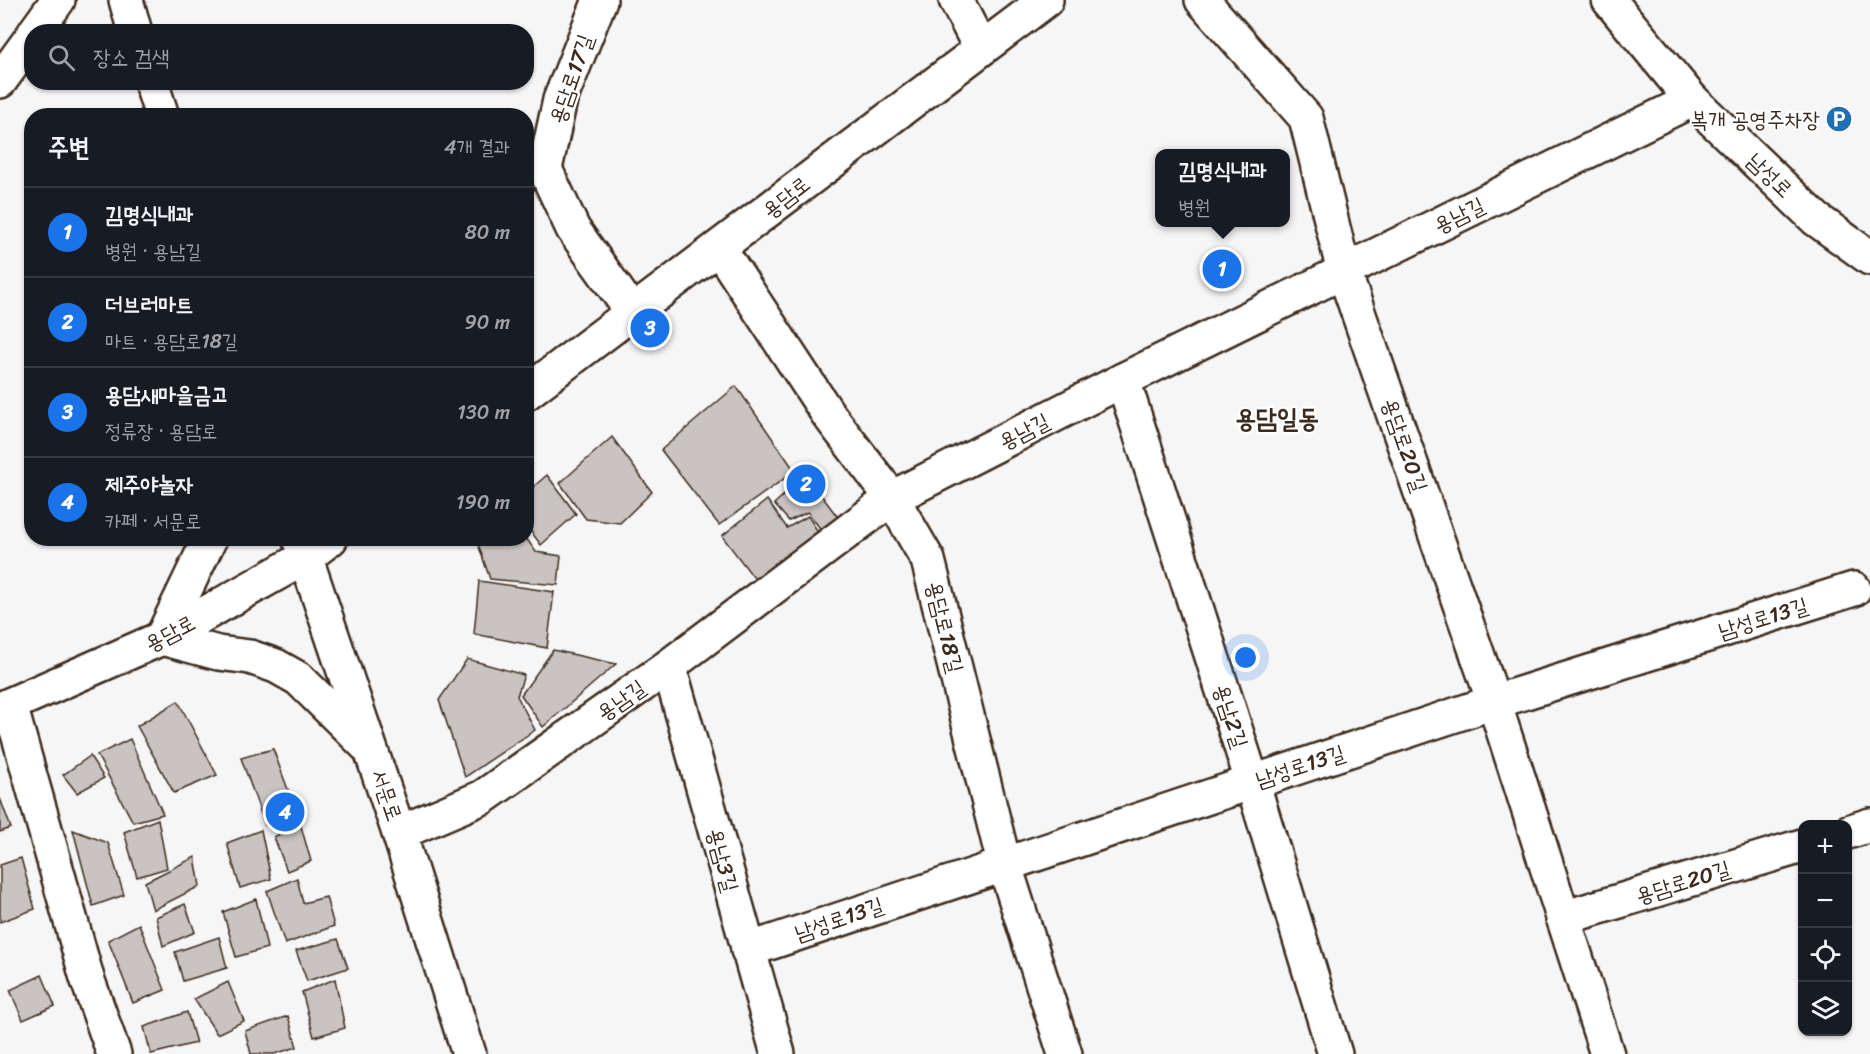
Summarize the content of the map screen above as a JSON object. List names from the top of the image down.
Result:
{
  "streets": {
    "street": [
      "용담로17길",
      "남성로",
      "용담로",
      "용남길",
      "용담로20길",
      "남성로13길",
      "용담로18길",
      "용남2길",
      "서문로",
      "용남3길"
    ]
  },
  "crossings": [
    ["용담로17길", "용담로"],
    ["남성로", "용남길"],
    ["용담로", "용담로18길"],
    ["용남길", "용담로20길"],
    ["용남길", "용담로18길"],
    ["용남길", "용남2길"],
    ["용남길", "서문로"],
    ["용남길", "용남3길"],
    ["용담로20길", "남성로13길"],
    ["남성로13길", "용담로18길"],
    ["남성로13길", "용남2길"],
    ["남성로13길", "용남3길"]
  ],
  "districts": ["용담일동"],
  "places": {
    "parking": ["복개 공영주차장"]
  },
  "page": {
    "search": "장소 검색",
    "heading": ["주변", "4개 결과"],
    "popup": ["김명식내과", "병원"],
    "list": [
      {
        "mark": "1",
        "name": "김명식내과",
        "note": "병원 · 용남길",
        "value": "80 m"
      },
      {
        "mark": "2",
        "name": "더브러마트",
        "note": "마트 · 용담로18길",
        "value": "90 m"
      },
      {
        "mark": "3",
        "name": "용담새마을금고",
        "note": "정류장 · 용담로",
        "value": "130 m"
      },
      {
        "mark": "4",
        "name": "제주야놀자",
        "note": "카페 · 서문로",
        "value": "190 m"
      }
    ],
    "pins": [
      "1",
      "3",
      "2",
      "4"
    ],
    "map_buttons": ["+", "−"]
  }
}
